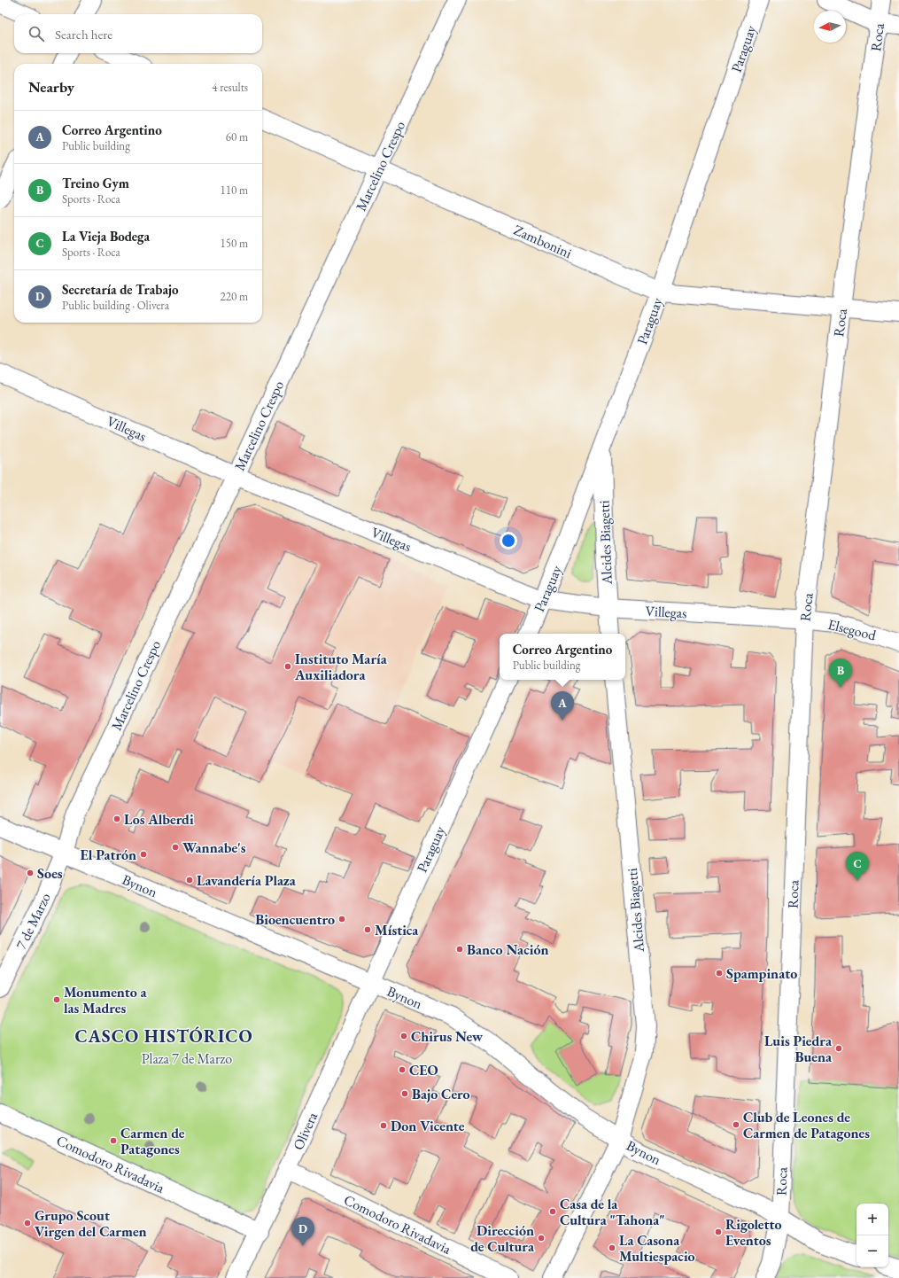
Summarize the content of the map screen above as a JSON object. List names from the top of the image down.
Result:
{
  "streets": {
    "street": [
      "Roca",
      "Paraguay",
      "Marcelino Crespo",
      "Zambonini",
      "Villegas",
      "Alcides Biagetti",
      "Elsegood",
      "Bynon",
      "7 de Marzo",
      "Olivera",
      "Comodoro Rivadavia"
    ]
  },
  "crossings": [
    ["Roca", "Zambonini"],
    ["Roca", "Villegas"],
    ["Roca", "Elsegood"],
    ["Roca", "Bynon"],
    ["Paraguay", "Zambonini"],
    ["Paraguay", "Villegas"],
    ["Paraguay", "Alcides Biagetti"],
    ["Paraguay", "Bynon"],
    ["Paraguay", "Olivera"],
    ["Marcelino Crespo", "Zambonini"],
    ["Marcelino Crespo", "Villegas"],
    ["Marcelino Crespo", "Bynon"],
    ["Marcelino Crespo", "7 de Marzo"],
    ["Villegas", "Alcides Biagetti"],
    ["Villegas", "Elsegood"],
    ["Alcides Biagetti", "Bynon"],
    ["Bynon", "7 de Marzo"],
    ["Bynon", "Olivera"],
    ["Olivera", "Comodoro Rivadavia"]
  ],
  "districts": ["CASCO HISTÓRICO"],
  "parks": ["Plaza 7 de Marzo"],
  "places": [
    "Instituto María Auxiliadora",
    "Los Alberdi",
    "Wannabe's",
    "El Patrón",
    "Soes",
    "Lavandería Plaza",
    "Bioencuentro",
    "Mística",
    "Banco Nación",
    "Spampinato",
    "Monumento a las Madres",
    "Chirus New",
    "Luis Piedra Buena",
    "CEO",
    "Bajo Cero",
    "Club de Leones de Carmen de Patagones",
    "Don Vicente",
    "Carmen de Patagones",
    "Casa de la Cultura \"Tahona\"",
    "Grupo Scout Virgen del Carmen",
    "Rigoletto Eventos",
    "Dirección de Cultura",
    "La Casona Multiespacio"
  ],
  "north": "left",
  "page": {
    "search": "Search here",
    "heading": ["Nearby", "4 results"],
    "list": [
      {
        "mark": "A",
        "name": "Correo Argentino",
        "note": "Public building",
        "value": "60 m"
      },
      {
        "mark": "B",
        "name": "Treino Gym",
        "note": "Sports · Roca",
        "value": "110 m"
      },
      {
        "mark": "C",
        "name": "La Vieja Bodega",
        "note": "Sports · Roca",
        "value": "150 m"
      },
      {
        "mark": "D",
        "name": "Secretaría de Trabajo",
        "note": "Public building · Olivera",
        "value": "220 m"
      }
    ],
    "popup": ["Correo Argentino", "Public building"],
    "pins": [
      "B",
      "A",
      "C",
      "D"
    ],
    "map_buttons": ["+", "−"]
  }
}
